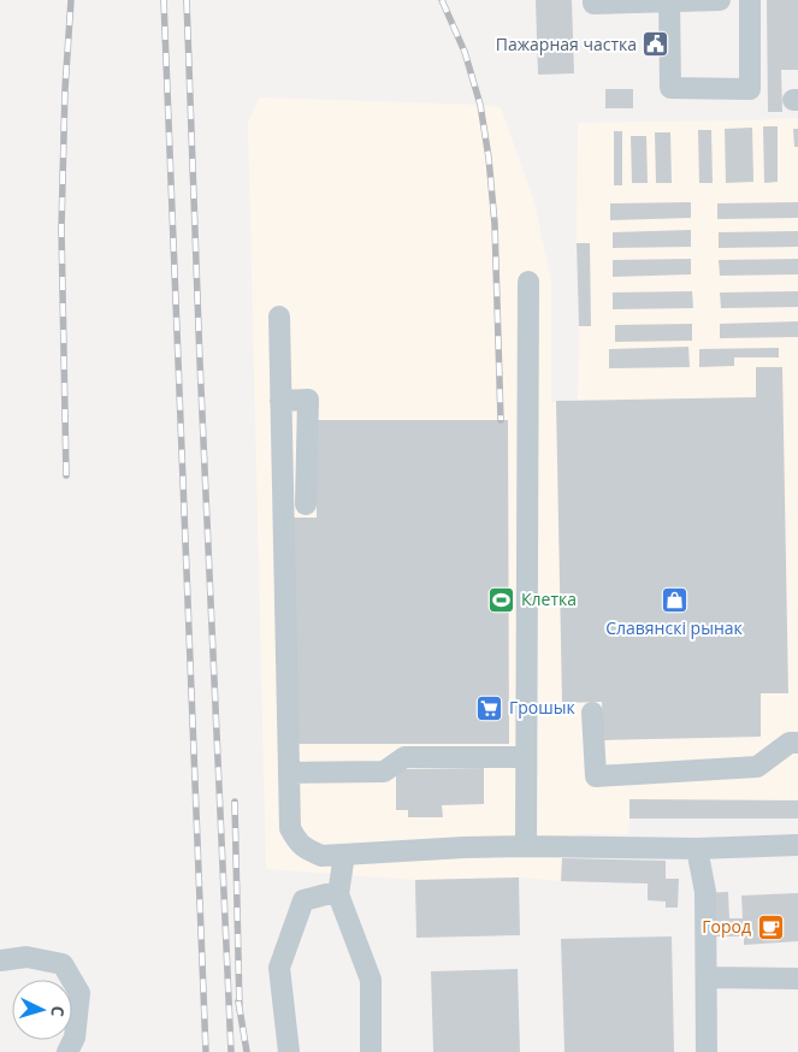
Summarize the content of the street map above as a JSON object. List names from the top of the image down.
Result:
{
  "places": {
    "public building": ["Пажарная частка"],
    "sports": ["Клетка"],
    "shop": ["Славянскі рынак"],
    "supermarket": ["Грошык"],
    "cafe": ["Город"]
  },
  "north": "right"
}
